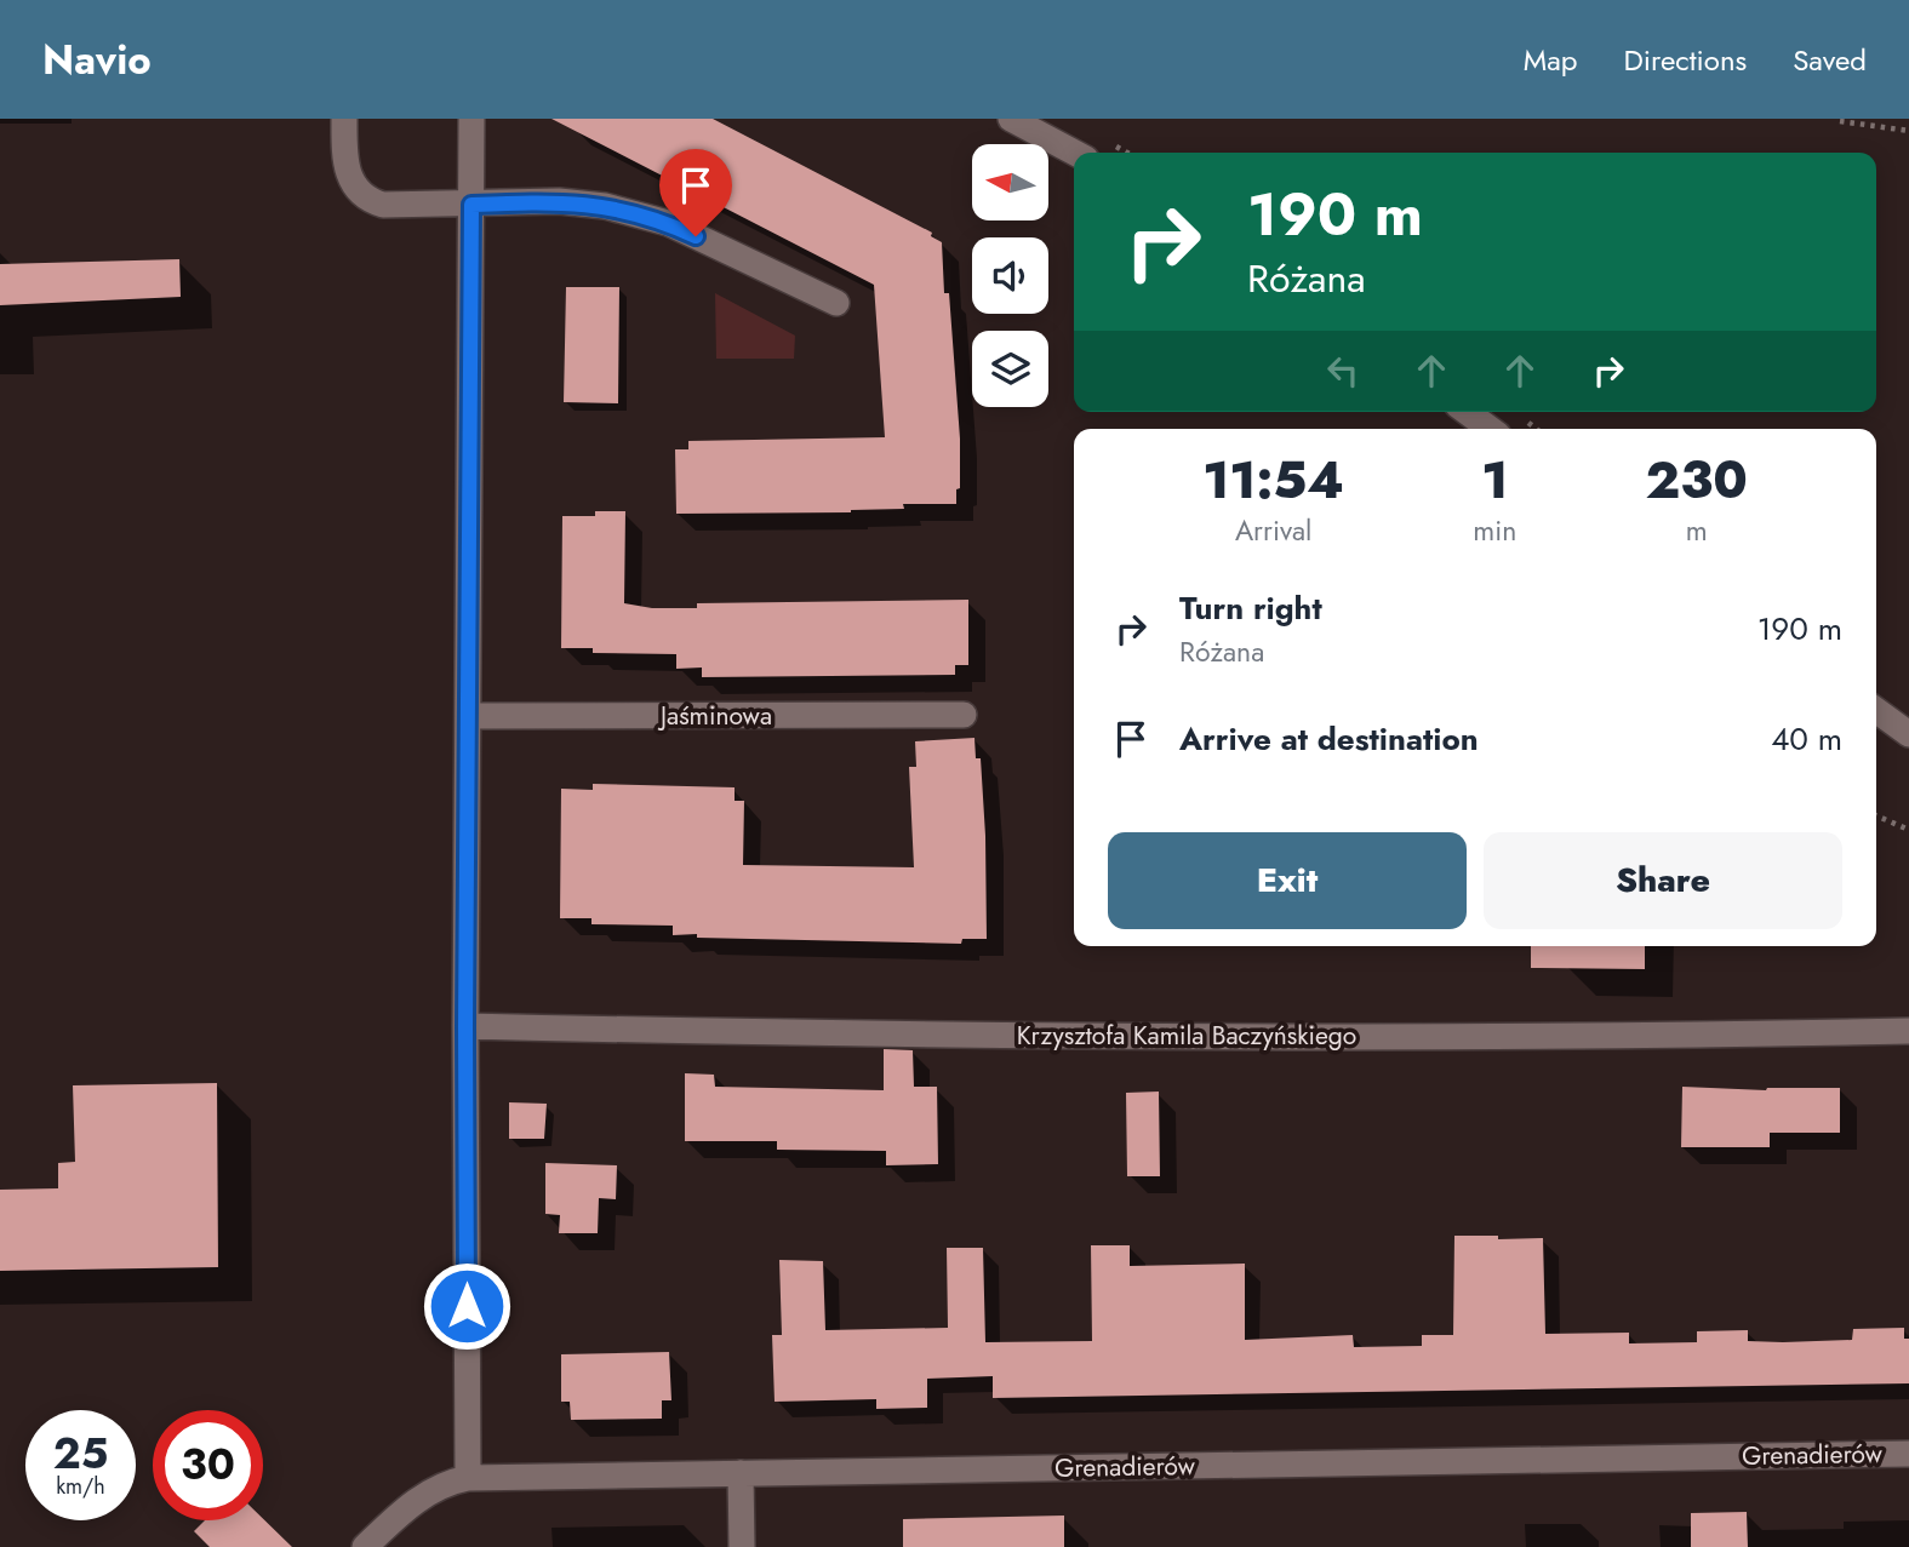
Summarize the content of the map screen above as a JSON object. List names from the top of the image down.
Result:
{
  "streets": {
    "street": ["Jaśminowa", "Krzysztofa Kamila Baczyńskiego", "Grenadierów"]
  },
  "north": "left",
  "page": {
    "header": "Navio",
    "nav": ["Map", "Directions", "Saved"],
    "turn": ["190 m", "Różana"],
    "eta": [
      "11:54",
      "Arrival",
      "1",
      "min",
      "230",
      "m"
    ],
    "list": [
      {
        "name": "Turn right",
        "note": "Różana",
        "value": "190 m"
      },
      {
        "name": "Arrive at destination",
        "value": "40 m"
      }
    ],
    "buttons": ["Exit", "Share"],
    "speed": "25 km/h",
    "limit": "30"
  }
}
